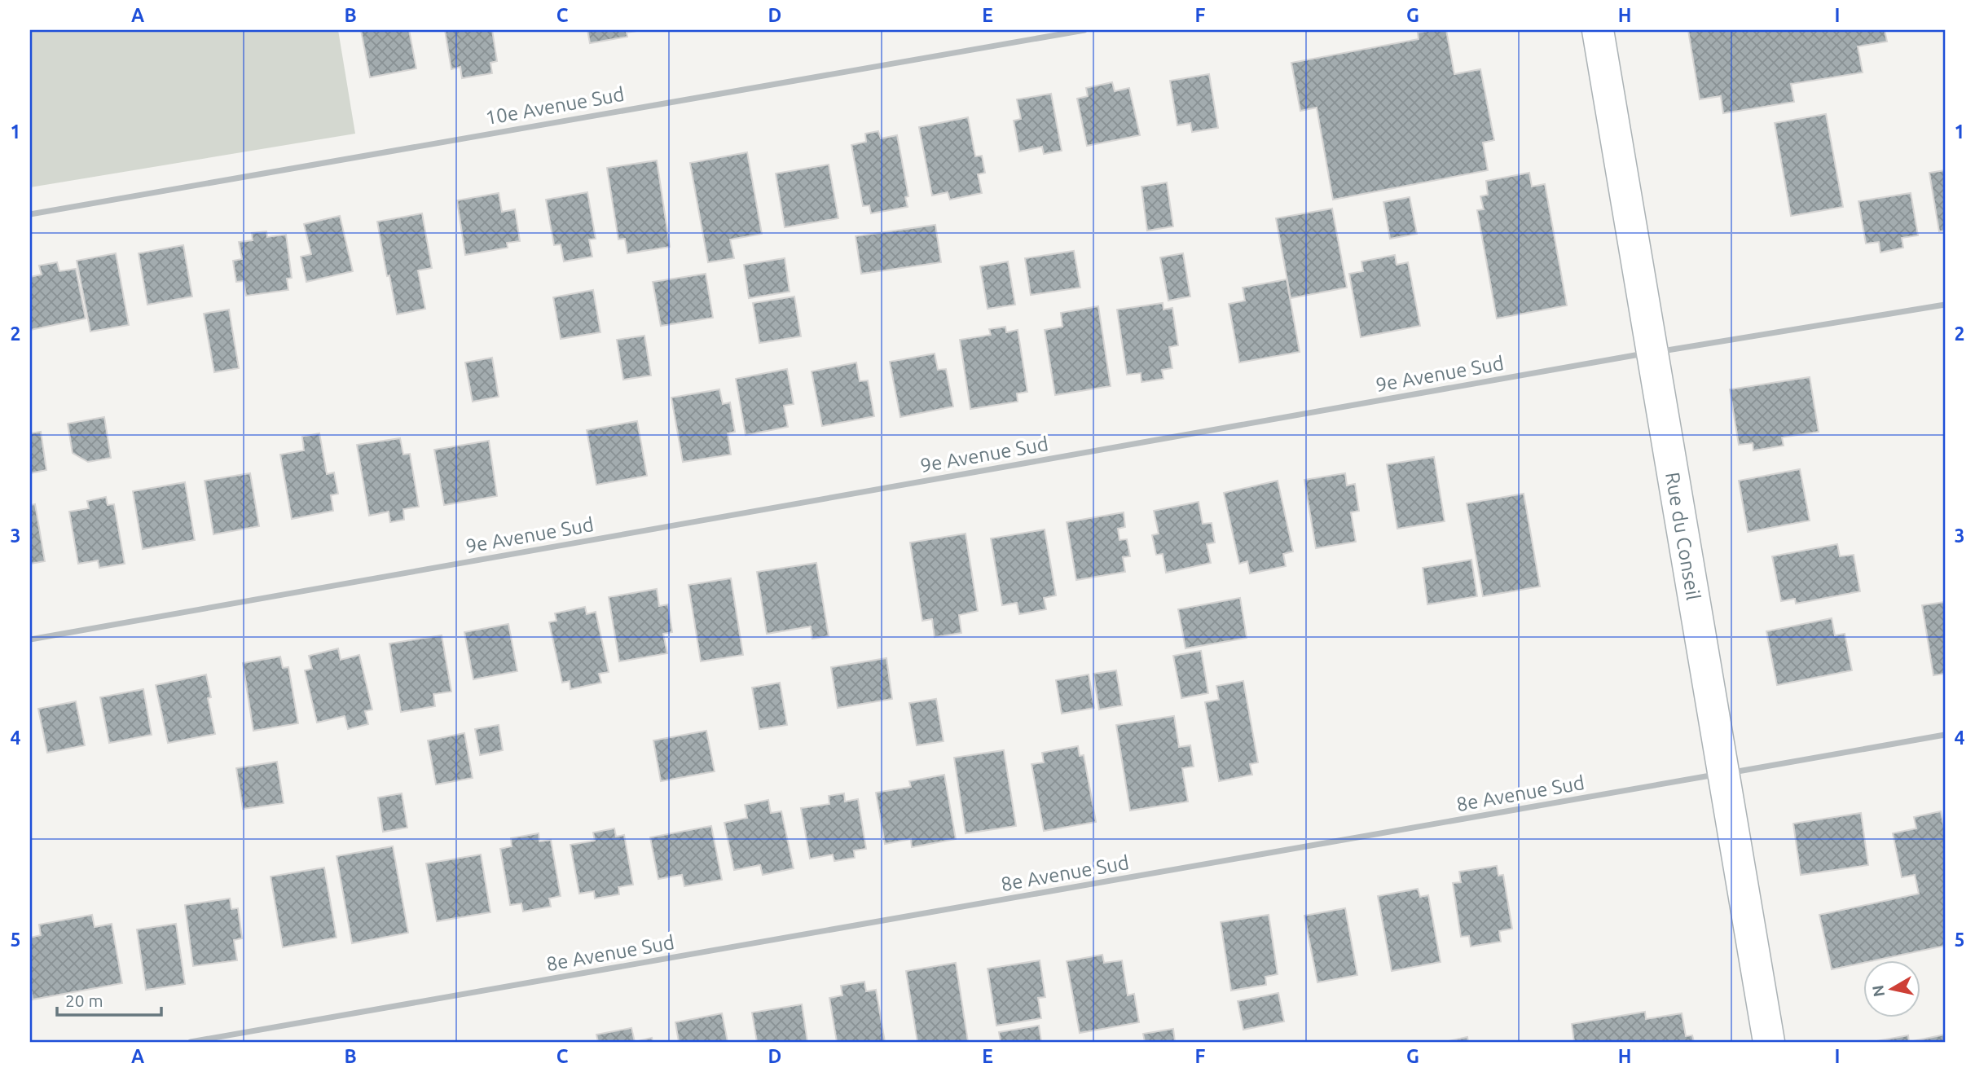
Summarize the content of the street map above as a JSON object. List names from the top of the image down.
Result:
{
  "streets": {
    "street": [
      "10e Avenue Sud",
      "9e Avenue Sud",
      "Rue du Conseil",
      "8e Avenue Sud"
    ]
  },
  "crossings": [
    ["9e Avenue Sud", "Rue du Conseil"],
    ["Rue du Conseil", "8e Avenue Sud"]
  ],
  "scale_bar": "20 m",
  "north": "left",
  "grid": {
    "columns": [
      "A",
      "B",
      "C",
      "D",
      "E",
      "F",
      "G",
      "H",
      "I"
    ],
    "rows": [
      "1",
      "2",
      "3",
      "4",
      "5"
    ]
  }
}
